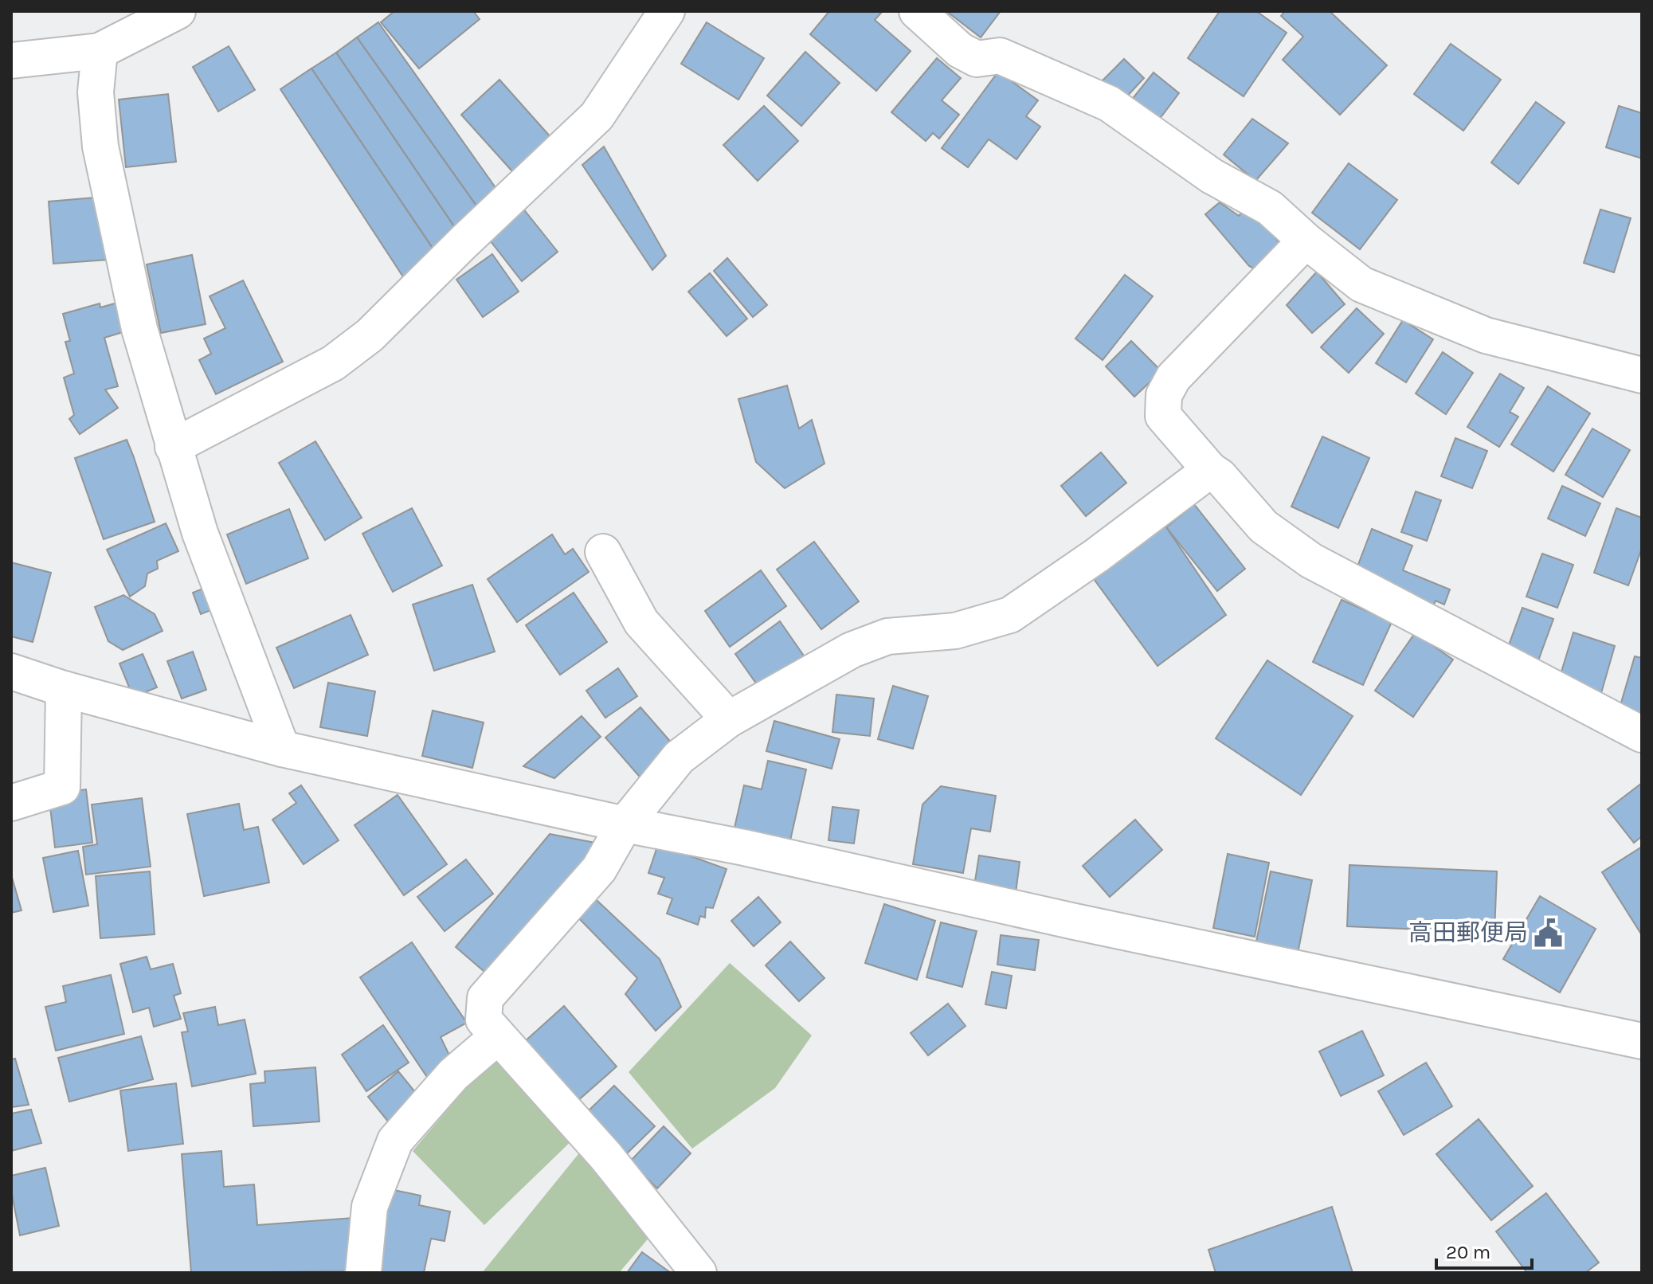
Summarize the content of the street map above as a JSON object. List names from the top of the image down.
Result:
{
  "places": {
    "public building": ["高田郵便局"]
  },
  "scale_bar": "20 m"
}
